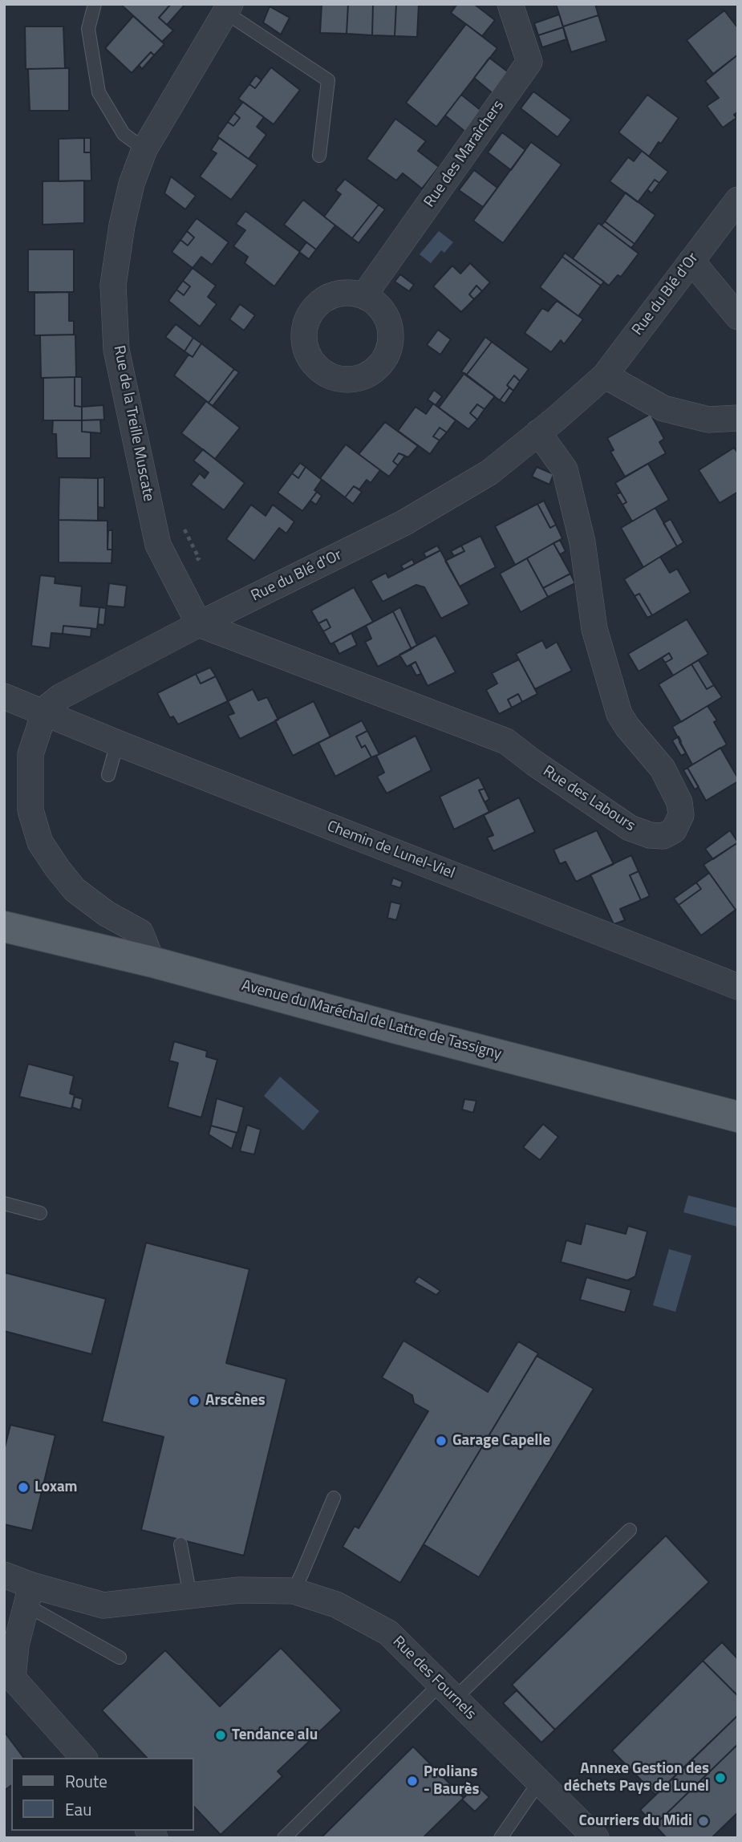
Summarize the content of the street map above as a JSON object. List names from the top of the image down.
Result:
{
  "streets": {
    "main road": ["Avenue du Maréchal de Lattre de Tassigny"],
    "street": [
      "Rue des Maraîchers",
      "Rue du Blé d'Or",
      "Rue de la Treille Muscate",
      "Rue des Labours",
      "Chemin de Lunel-Viel",
      "Rue des Fournels"
    ]
  },
  "crossings": [
    ["Rue du Blé d'Or", "Rue de la Treille Muscate"],
    ["Rue du Blé d'Or", "Rue des Labours"],
    ["Rue du Blé d'Or", "Chemin de Lunel-Viel"],
    ["Rue du Blé d'Or", "Avenue du Maréchal de Lattre de Tassigny"],
    ["Rue de la Treille Muscate", "Rue des Labours"]
  ],
  "places": [
    "Arscènes",
    "Garage Capelle",
    "Loxam",
    "Tendance alu",
    "Annexe Gestion des déchets Pays de Lunel",
    "Prolians - Baurès",
    "Courriers du Midi"
  ],
  "legend": ["Route", "Eau"]
}
